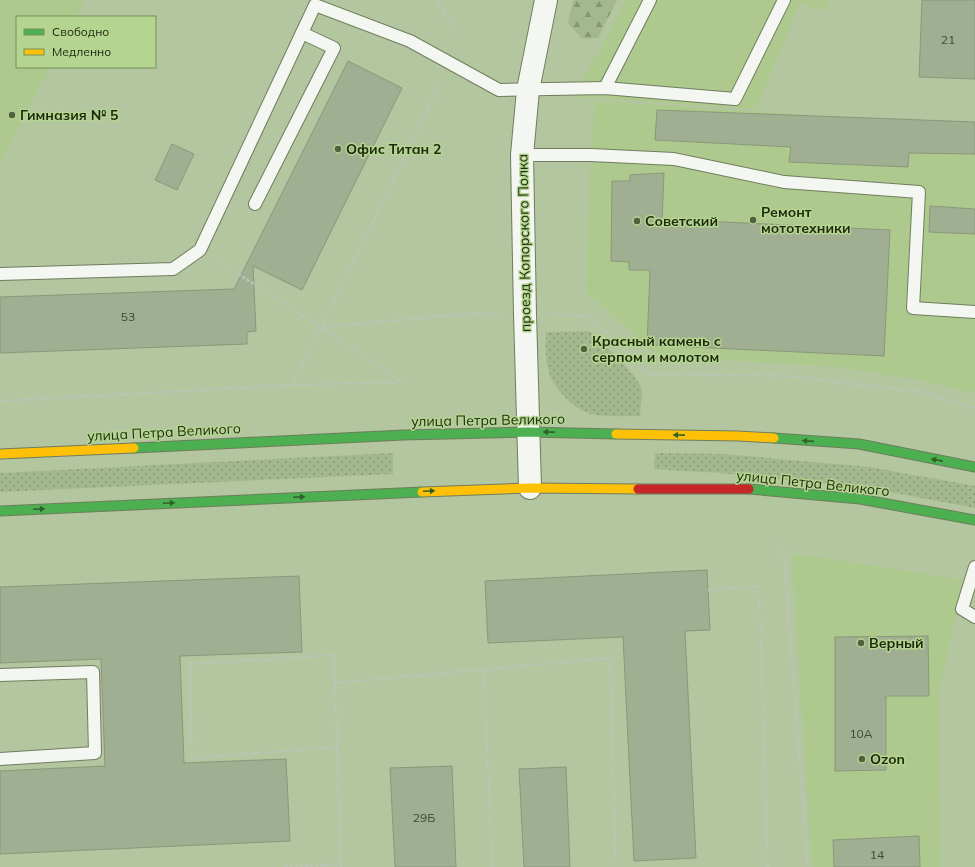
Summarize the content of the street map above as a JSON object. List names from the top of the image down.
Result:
{
  "streets": {
    "street": ["проезд Копорского Полка", "улица Петра Великого"]
  },
  "crossings": [
    ["проезд Копорского Полка", "улица Петра Великого"]
  ],
  "places": [
    "Гимназия № 5",
    "Офис Титан 2",
    "Ремонт мототехники",
    "Советский",
    "Красный камень с серпом и молотом",
    "Верный",
    "Ozon"
  ],
  "house_numbers": [
    "21",
    "53",
    "10А",
    "29Б",
    "14"
  ],
  "legend": ["Свободно", "Медленно"]
}
